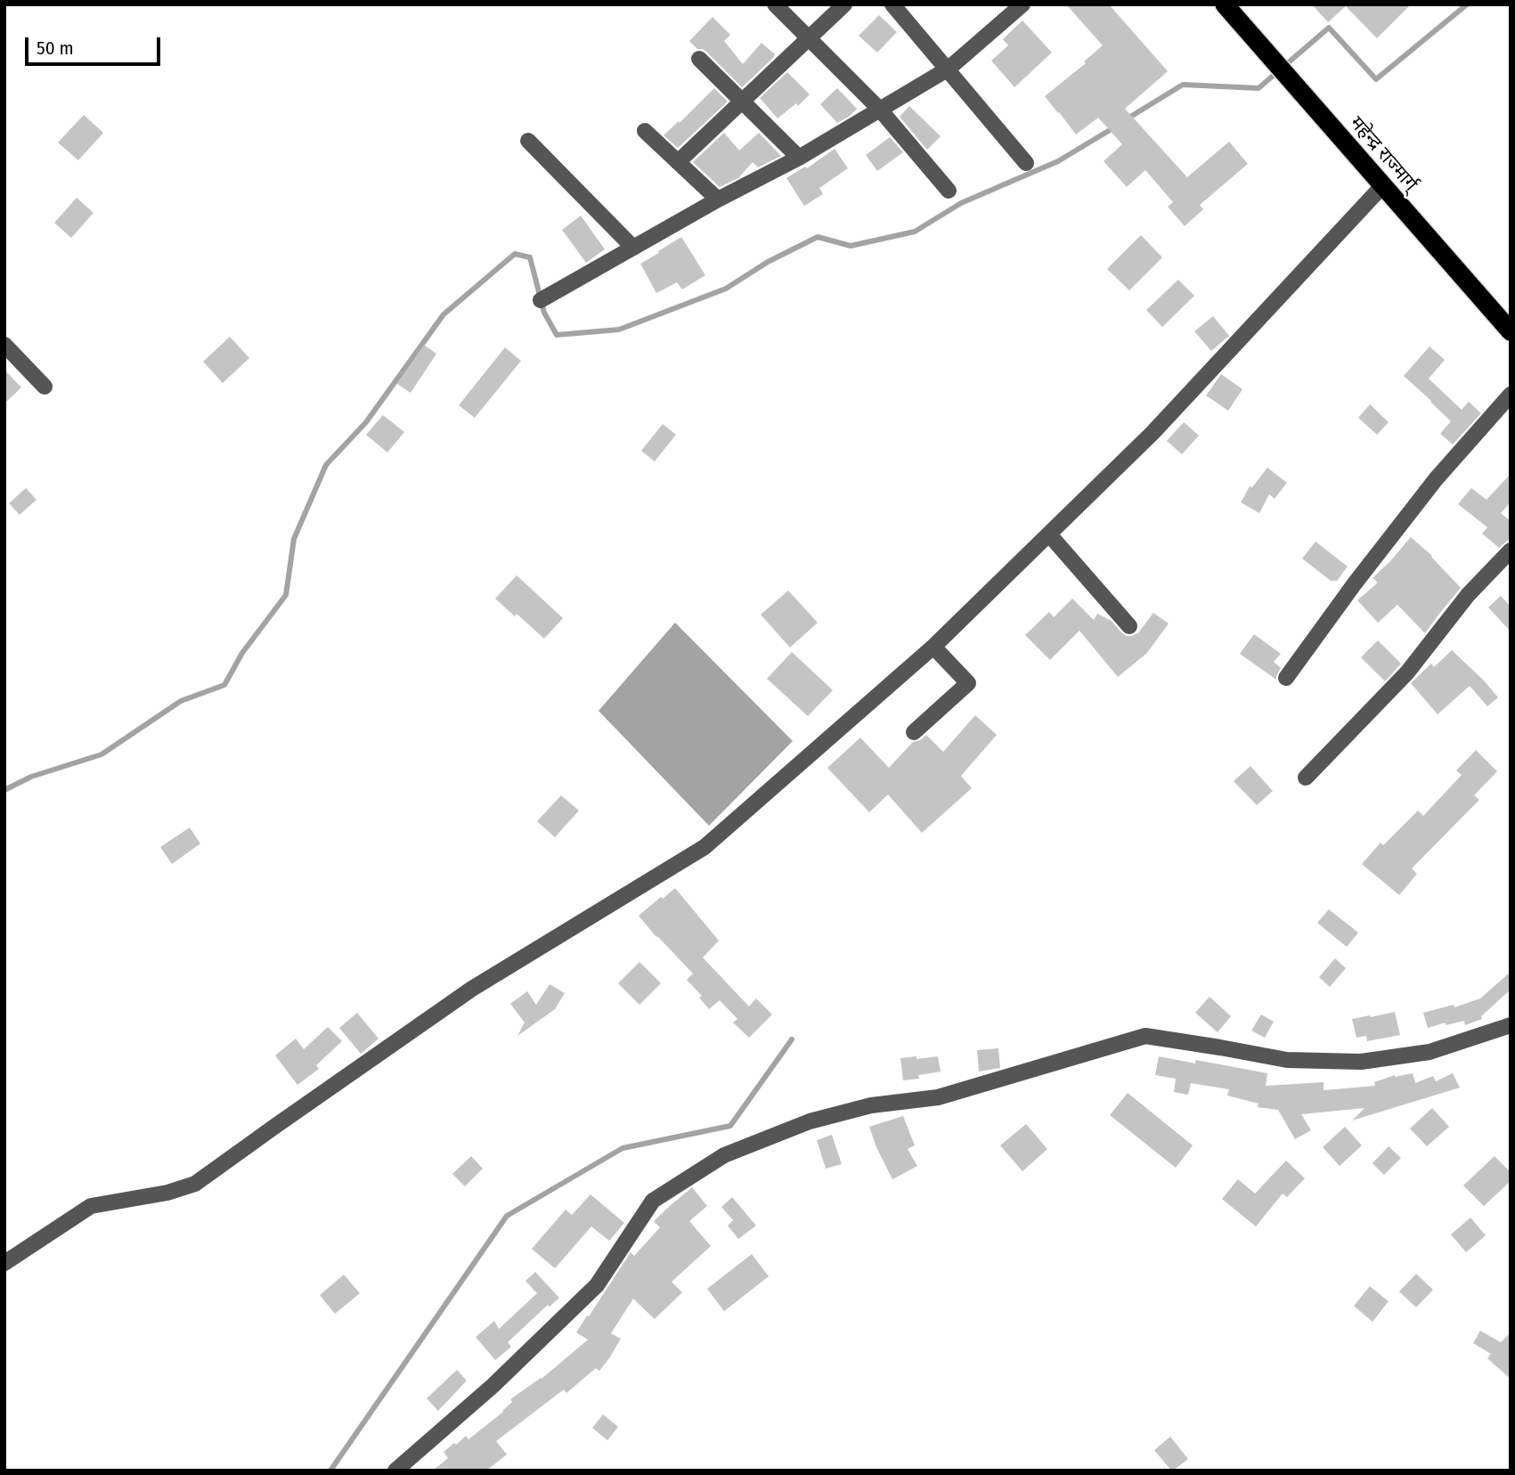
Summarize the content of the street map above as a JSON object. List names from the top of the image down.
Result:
{
  "streets": {
    "highway": ["महेन्द्र राज्मार्ग्"]
  },
  "scale_bar": "50 m"
}
